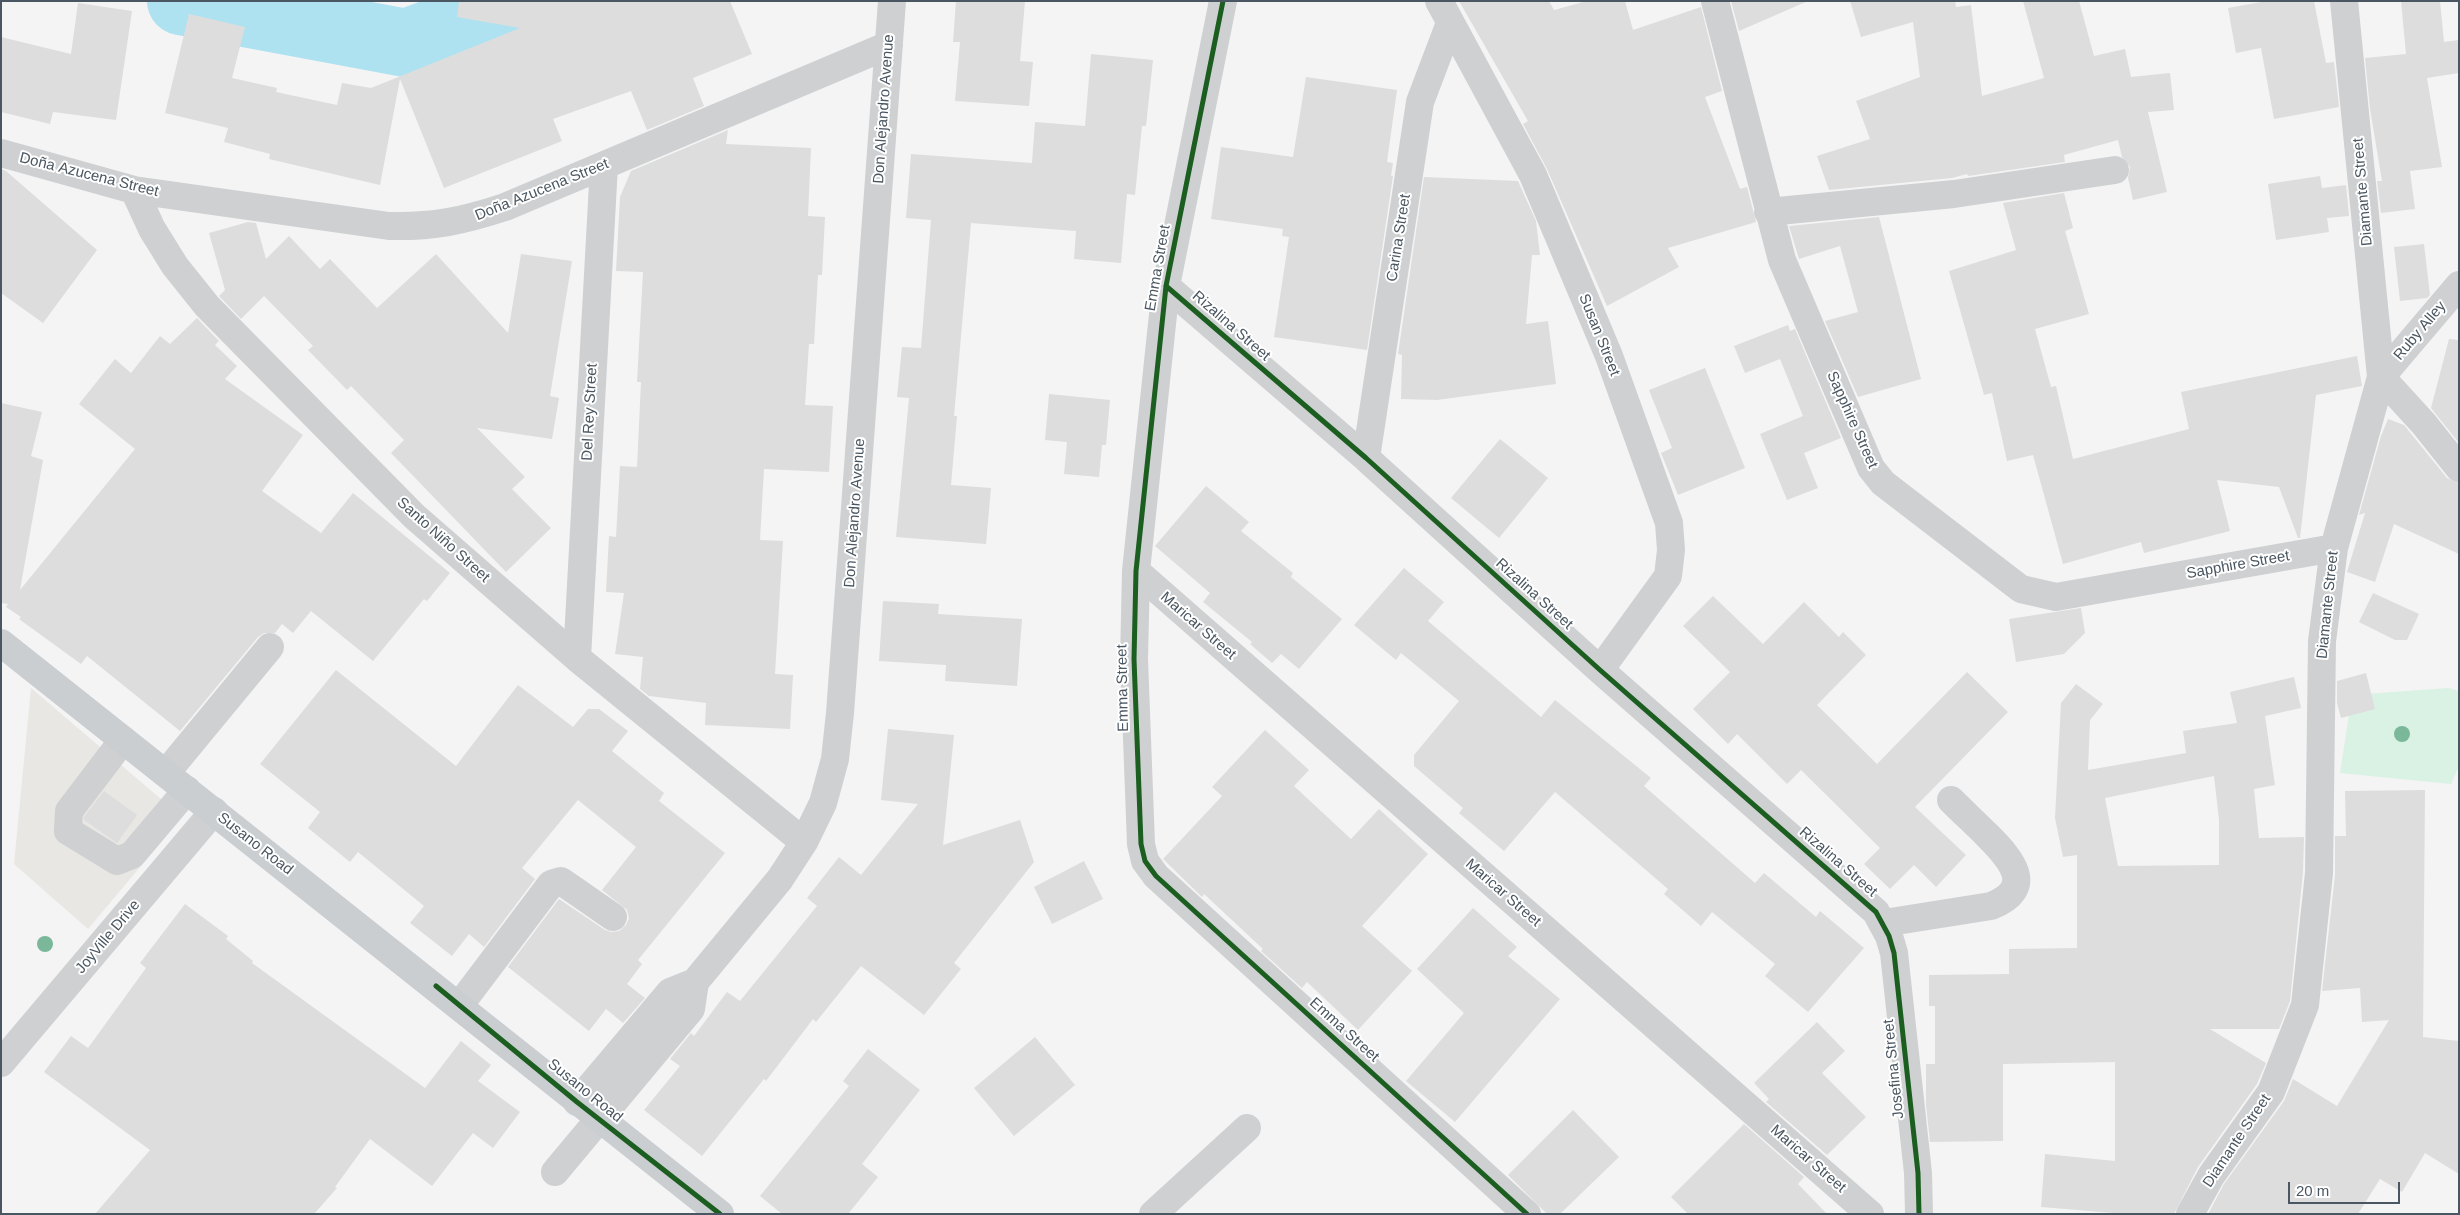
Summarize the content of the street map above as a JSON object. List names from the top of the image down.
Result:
{
  "streets": {
    "main road": ["Susano Road"],
    "street": [
      "Don Alejandro Avenue",
      "Doña Azucena Street",
      "Diamante Street",
      "Carina Street",
      "Emma Street",
      "Rizalina Street",
      "Ruby Alley",
      "Susan Street",
      "Del Rey Street",
      "Sapphire Street",
      "Santo Niño Street",
      "Maricar Street",
      "JoyVille Drive",
      "Josefina Street"
    ]
  },
  "crossings": [
    ["Don Alejandro Avenue", "Doña Azucena Street"],
    ["Don Alejandro Avenue", "Santo Niño Street"],
    ["Don Alejandro Avenue", "Susano Road"],
    ["Doña Azucena Street", "Del Rey Street"],
    ["Doña Azucena Street", "Santo Niño Street"],
    ["Diamante Street", "Ruby Alley"],
    ["Diamante Street", "Sapphire Street"],
    ["Carina Street", "Rizalina Street"],
    ["Carina Street", "Susan Street"],
    ["Emma Street", "Rizalina Street"],
    ["Emma Street", "Maricar Street"],
    ["Rizalina Street", "Susan Street"],
    ["Rizalina Street", "Josefina Street"],
    ["Del Rey Street", "Santo Niño Street"],
    ["Susano Road", "JoyVille Drive"]
  ],
  "scale_bar": "20 m"
}
